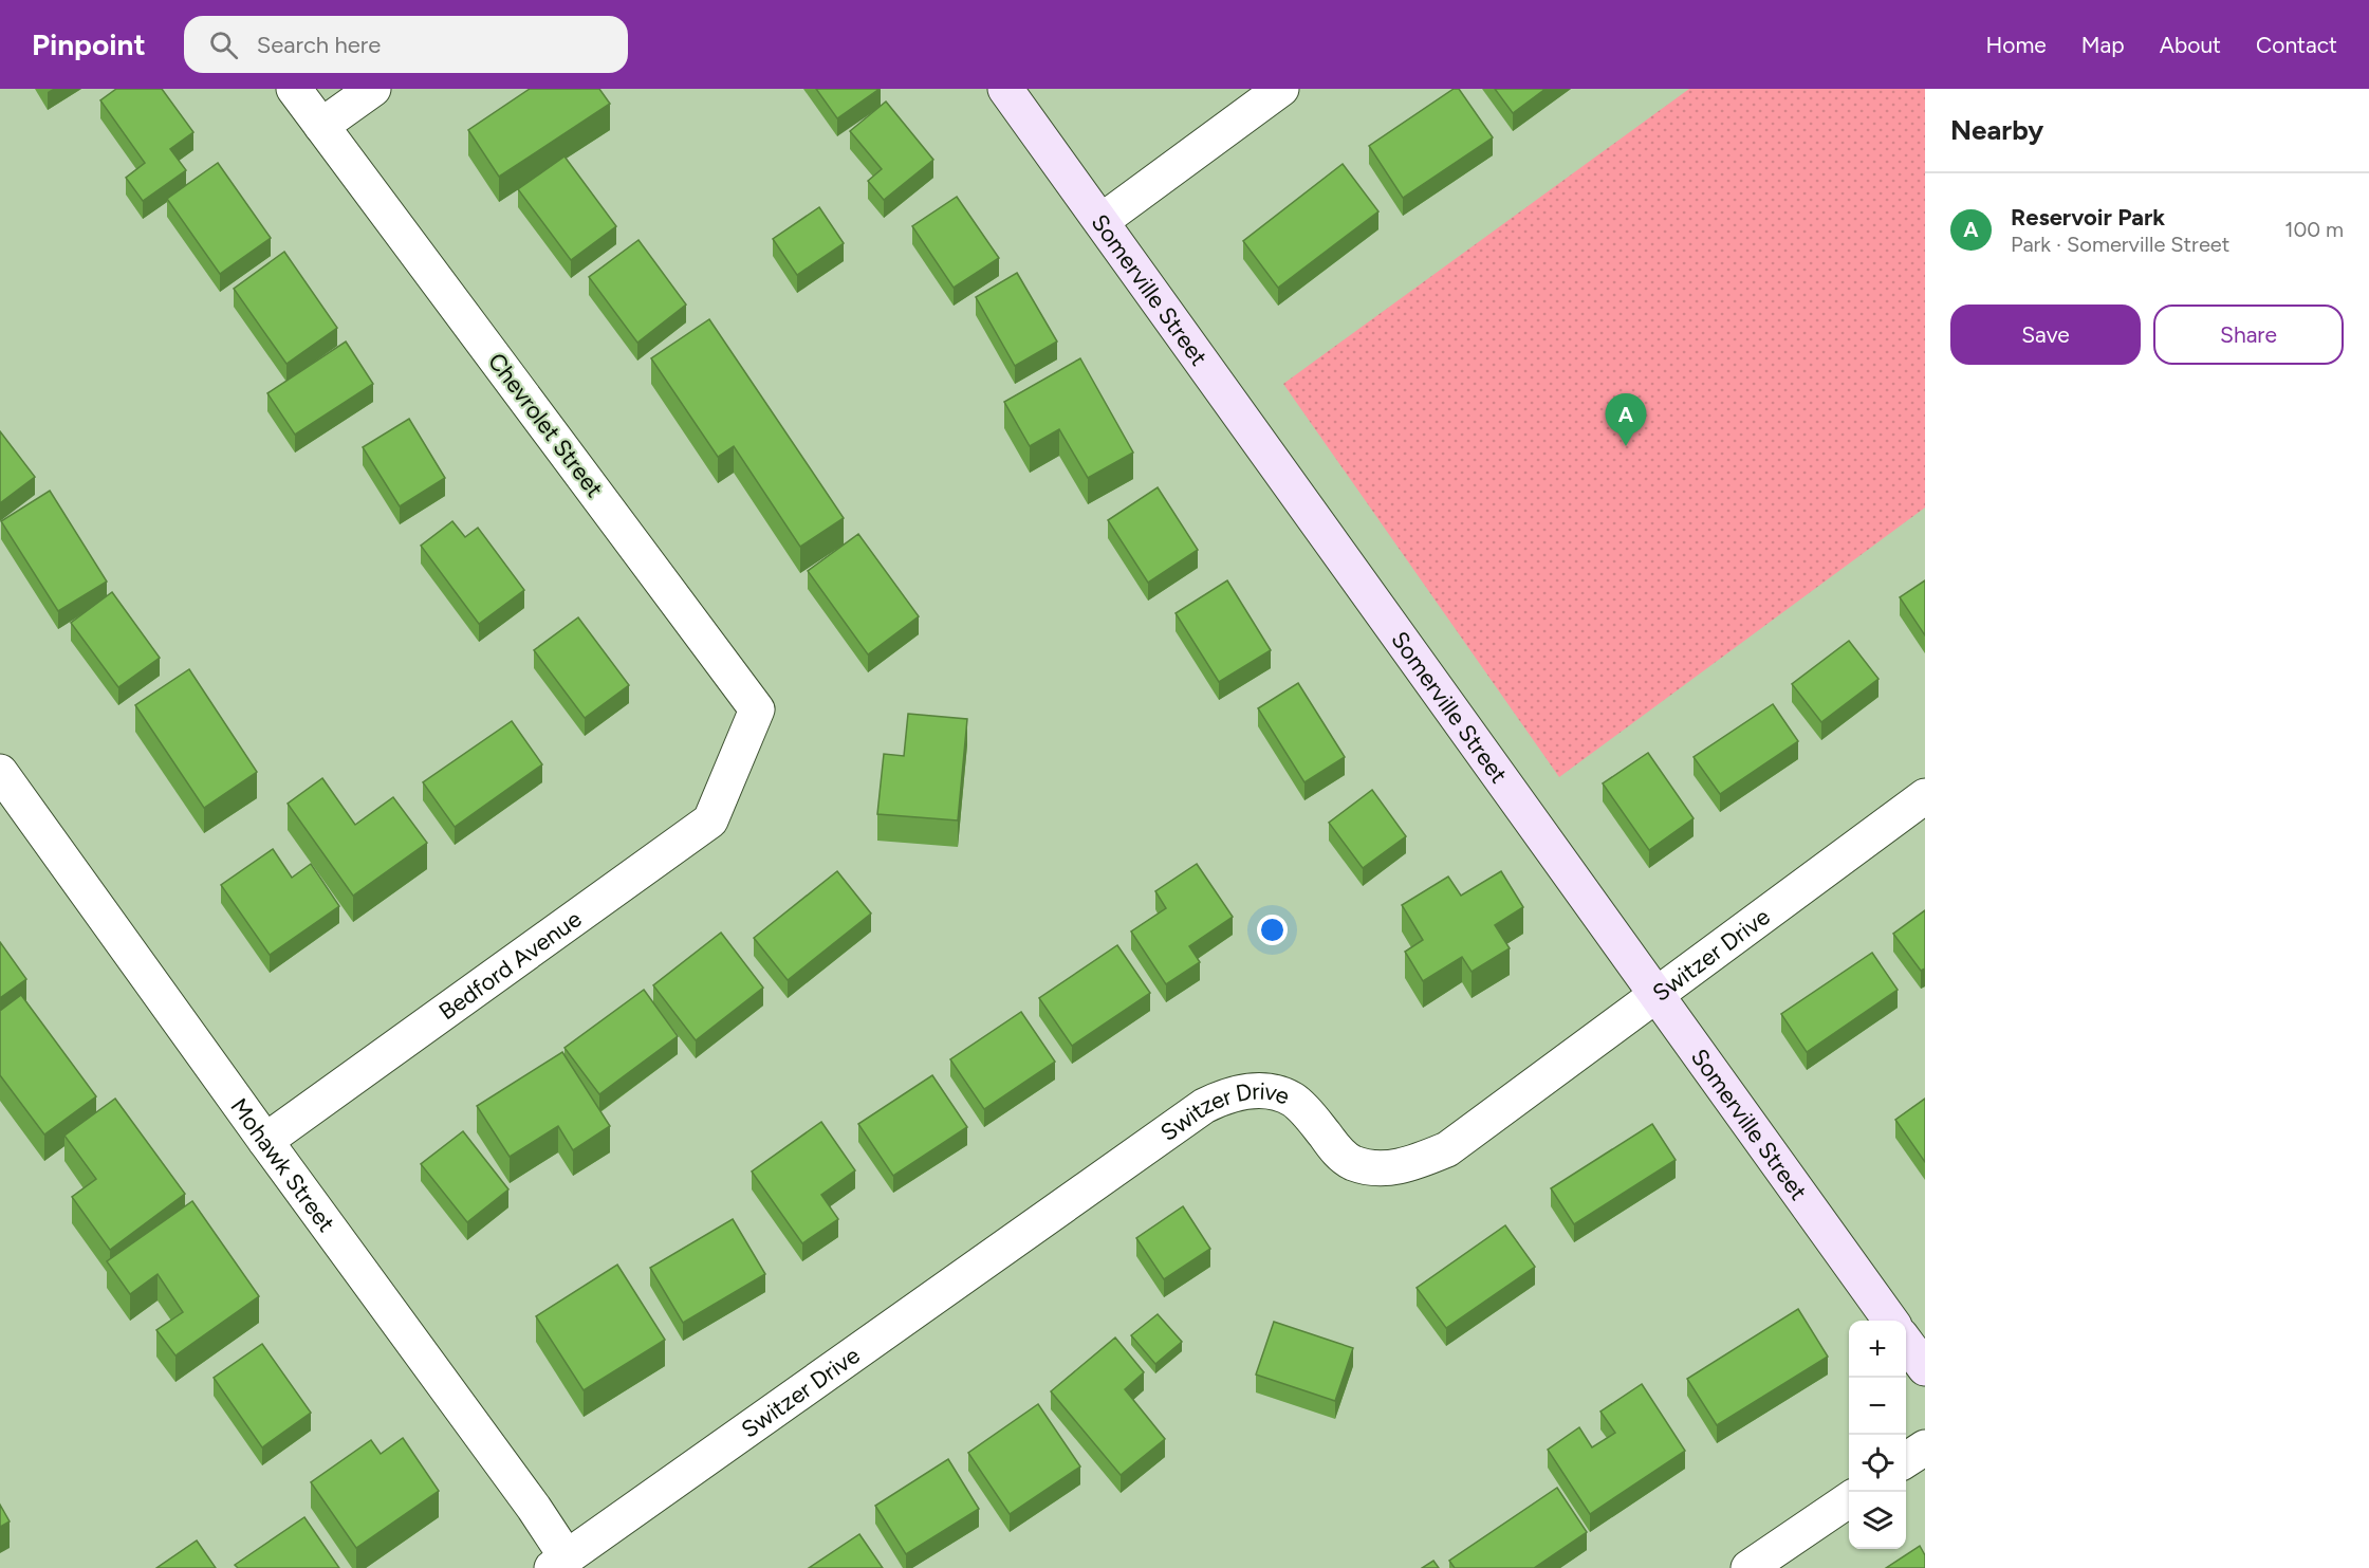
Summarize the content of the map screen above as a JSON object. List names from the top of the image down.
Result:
{
  "streets": {
    "street": [
      "Somerville Street",
      "Chevrolet Street",
      "Switzer Drive",
      "Bedford Avenue",
      "Mohawk Street"
    ]
  },
  "crossings": [
    ["Somerville Street", "Switzer Drive"],
    ["Chevrolet Street", "Bedford Avenue"],
    ["Switzer Drive", "Mohawk Street"],
    ["Bedford Avenue", "Mohawk Street"]
  ],
  "page": {
    "header": "Pinpoint",
    "search": "Search here",
    "nav": [
      "Home",
      "Map",
      "About",
      "Contact"
    ],
    "heading": "Nearby",
    "list": [
      {
        "mark": "A",
        "name": "Reservoir Park",
        "note": "Park · Somerville Street",
        "value": "100 m"
      }
    ],
    "buttons": ["Save", "Share"],
    "pins": "A",
    "map_buttons": ["+", "−"]
  }
}
